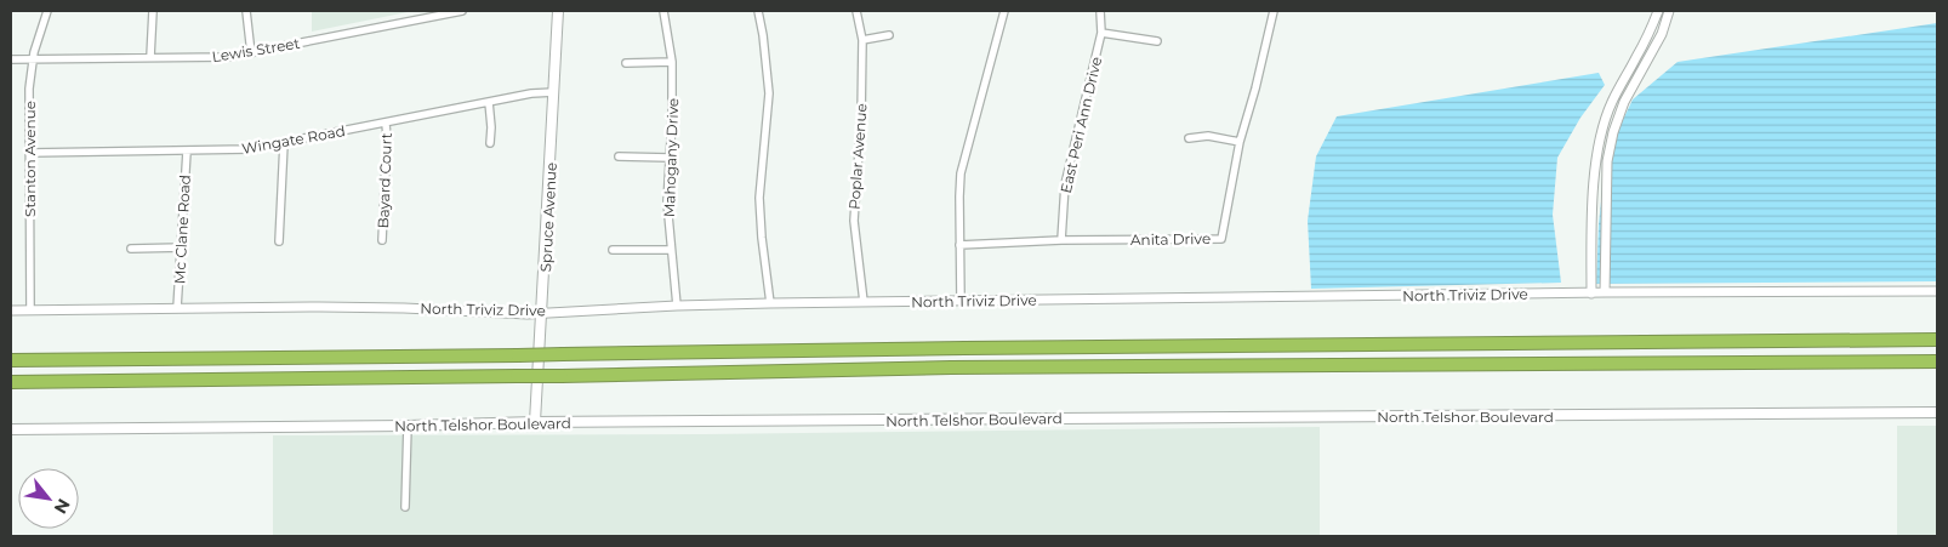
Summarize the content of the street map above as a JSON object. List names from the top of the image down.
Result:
{
  "streets": {
    "main road": ["Spruce Avenue", "North Telshor Boulevard"],
    "street": [
      "Lewis Street",
      "East Peri Ann Drive",
      "Wingate Road",
      "Poplar Avenue",
      "Mahogany Drive",
      "Stanton Avenue",
      "Bayard Court",
      "Mc Clane Road",
      "Anita Drive",
      "North Triviz Drive"
    ]
  },
  "crossings": [
    ["Lewis Street", "Stanton Avenue"],
    ["East Peri Ann Drive", "Anita Drive"],
    ["Wingate Road", "Stanton Avenue"],
    ["Wingate Road", "Bayard Court"],
    ["Wingate Road", "Spruce Avenue"],
    ["Wingate Road", "Mc Clane Road"],
    ["Poplar Avenue", "North Triviz Drive"],
    ["Mahogany Drive", "North Triviz Drive"],
    ["Stanton Avenue", "North Triviz Drive"],
    ["Spruce Avenue", "North Triviz Drive"],
    ["Spruce Avenue", "North Telshor Boulevard"],
    ["Mc Clane Road", "North Triviz Drive"]
  ],
  "north": "bottom right"
}
